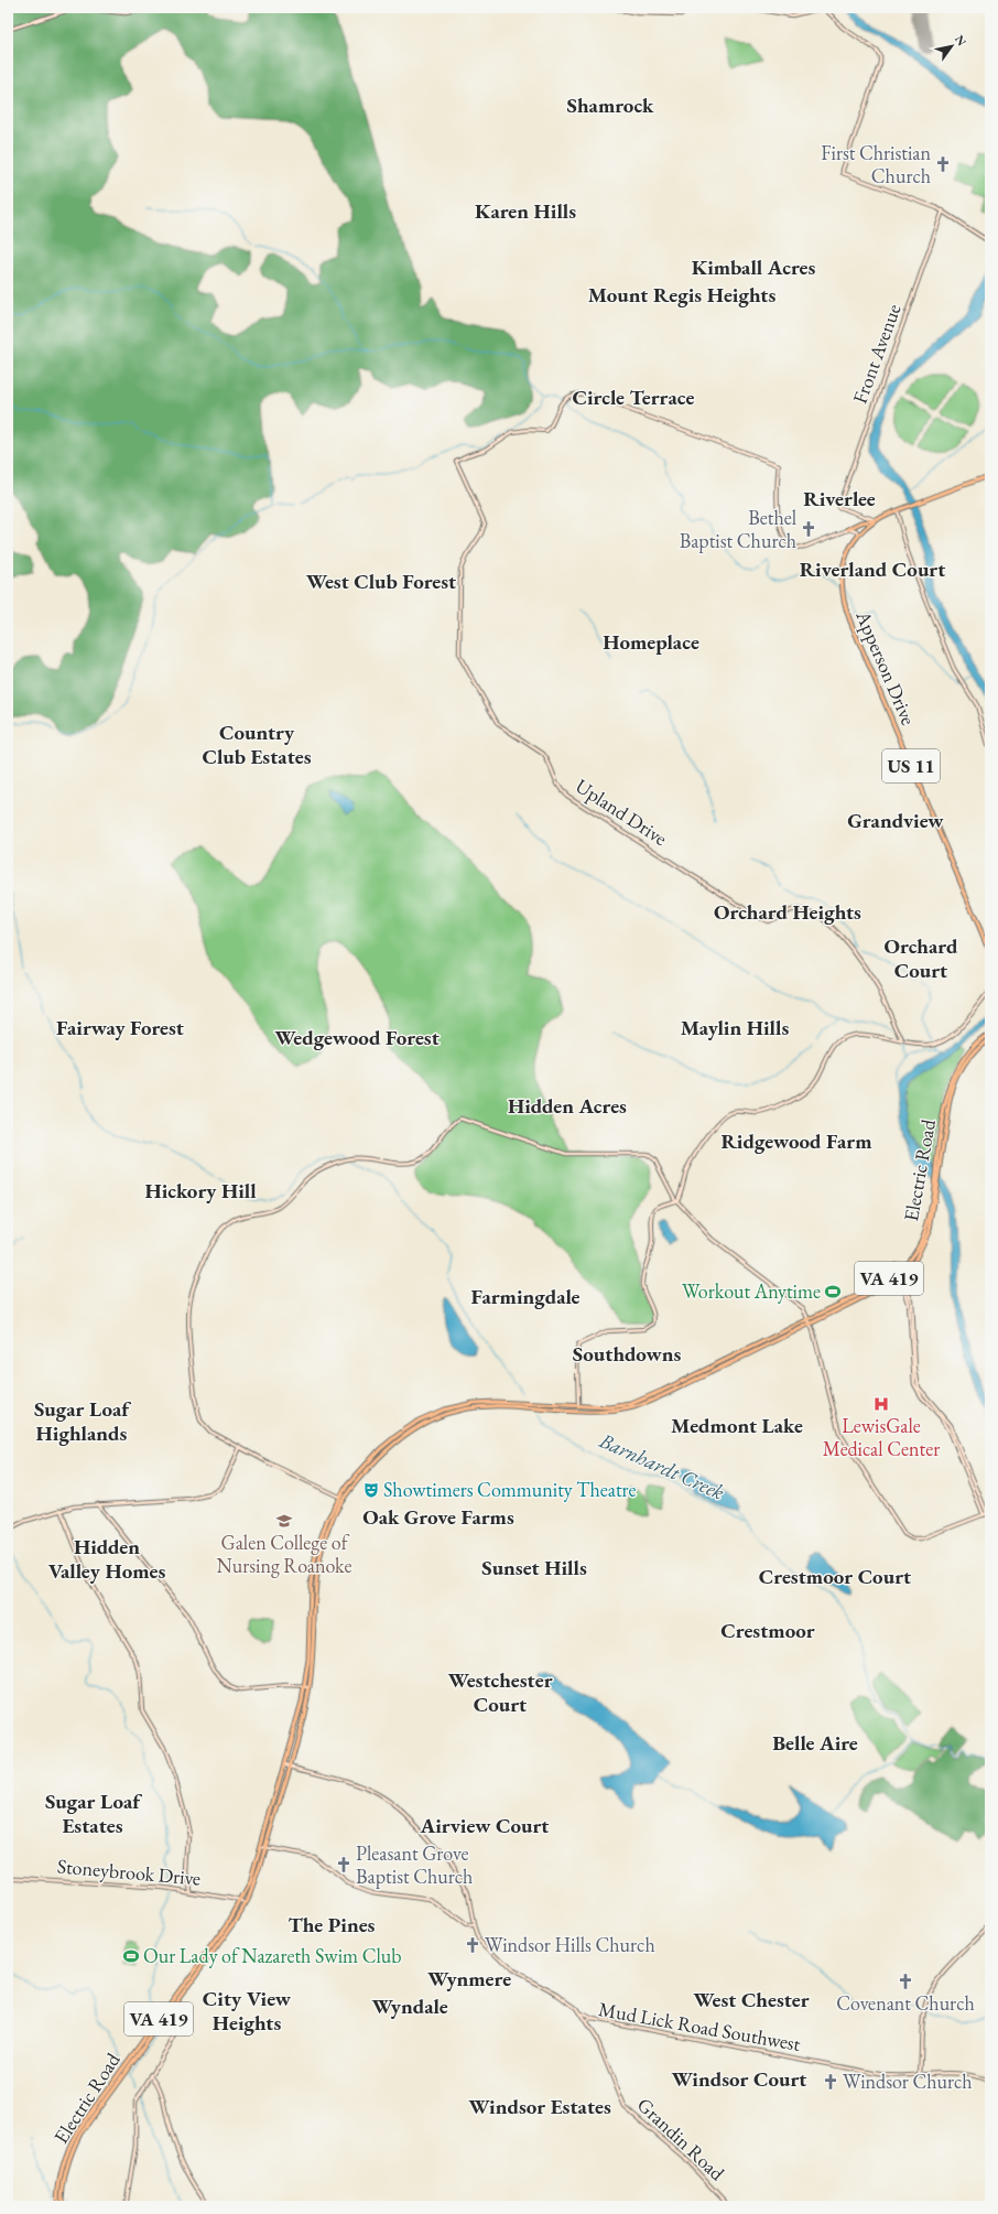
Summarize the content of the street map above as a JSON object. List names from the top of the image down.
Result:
{
  "streets": {
    "main road": [
      "Apperson Drive",
      "US 11",
      "Electric Road",
      "VA 419"
    ],
    "street": [
      "Front Avenue",
      "Upland Drive",
      "Stoneybrook Drive",
      "Mud Lick Road Southwest",
      "Grandin Road"
    ]
  },
  "crossings": [
    ["Front Avenue", "Apperson Drive"],
    ["Front Avenue", "US 11"],
    ["Apperson Drive", "US 11"],
    ["Electric Road", "VA 419"],
    ["Electric Road", "Stoneybrook Drive"],
    ["Electric Road", "Grandin Road"],
    ["VA 419", "Grandin Road"],
    ["Mud Lick Road Southwest", "Grandin Road"]
  ],
  "districts": [
    "Shamrock",
    "Karen Hills",
    "Kimball Acres",
    "Mount Regis Heights",
    "Circle Terrace",
    "Riverlee",
    "Riverland Court",
    "West Club Forest",
    "Homeplace",
    "Country Club Estates",
    "Grandview",
    "Orchard Heights",
    "Orchard Court",
    "Fairway Forest",
    "Maylin Hills",
    "Wedgewood Forest",
    "Hidden Acres",
    "Ridgewood Farm",
    "Hickory Hill",
    "Farmingdale",
    "Southdowns",
    "Sugar Loaf Highlands",
    "Medmont Lake",
    "Oak Grove Farms",
    "Hidden Valley Homes",
    "Sunset Hills",
    "Crestmoor Court",
    "Crestmoor",
    "Westchester Court",
    "Belle Aire",
    "Sugar Loaf Estates",
    "Airview Court",
    "The Pines",
    "Wynmere",
    "City View Heights",
    "West Chester",
    "Wyndale",
    "Windsor Court",
    "Windsor Estates"
  ],
  "water": ["Barnhardt Creek"],
  "places": {
    "church": [
      "First Christian Church",
      "Bethel Baptist Church",
      "Pleasant Grove Baptist Church",
      "Windsor Hills Church",
      "Covenant Church",
      "Windsor Church"
    ],
    "sports": ["Workout Anytime", "Our Lady of Nazareth Swim Club"],
    "hospital": ["LewisGale Medical Center"],
    "theatre": ["Showtimers Community Theatre"],
    "school or university": ["Galen College of Nursing Roanoke"]
  },
  "north": "top right"
}
